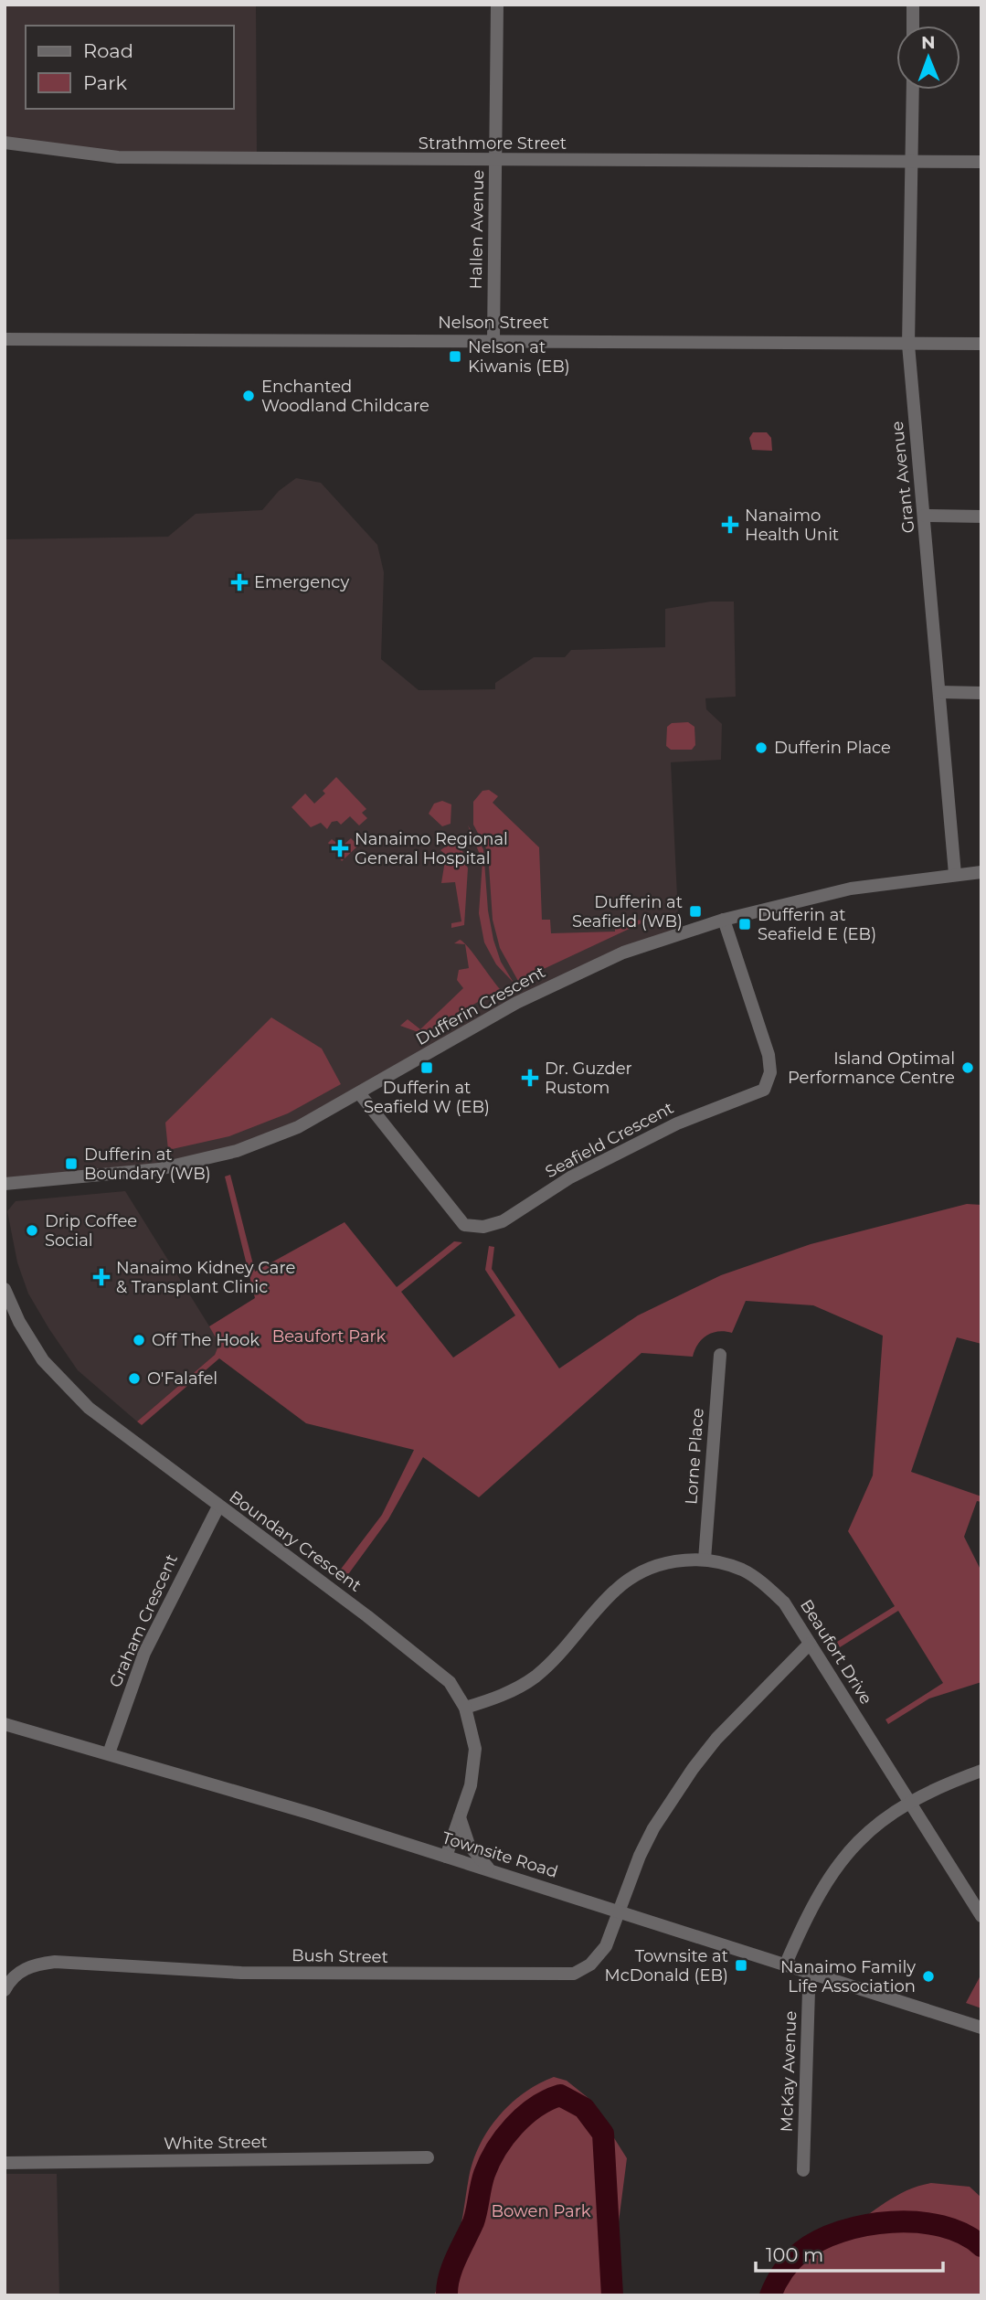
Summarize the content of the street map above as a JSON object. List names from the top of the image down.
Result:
{
  "streets": {
    "street": [
      "Strathmore Street",
      "Hallen Avenue",
      "Nelson Street",
      "Grant Avenue",
      "Dufferin Crescent",
      "Seafield Crescent",
      "Lorne Place",
      "Boundary Crescent",
      "Graham Crescent",
      "Beaufort Drive",
      "Townsite Road",
      "Bush Street",
      "McKay Avenue",
      "White Street"
    ]
  },
  "crossings": [
    ["Strathmore Street", "Hallen Avenue"],
    ["Strathmore Street", "Grant Avenue"],
    ["Hallen Avenue", "Nelson Street"],
    ["Nelson Street", "Grant Avenue"],
    ["Grant Avenue", "Dufferin Crescent"],
    ["Dufferin Crescent", "Seafield Crescent"],
    ["Lorne Place", "Beaufort Drive"],
    ["Boundary Crescent", "Graham Crescent"],
    ["Boundary Crescent", "Beaufort Drive"],
    ["Boundary Crescent", "Townsite Road"],
    ["Graham Crescent", "Townsite Road"],
    ["Beaufort Drive", "Bush Street"],
    ["Townsite Road", "Bush Street"],
    ["Townsite Road", "McKay Avenue"]
  ],
  "parks": ["Beaufort Park", "Bowen Park"],
  "places": {
    "transit": [
      "Nelson at Kiwanis (EB)",
      "Dufferin at Seafield (WB)",
      "Dufferin at Seafield E (EB)",
      "Dufferin at Seafield W (EB)",
      "Dufferin at Boundary (WB)",
      "Townsite at McDonald (EB)"
    ],
    "other": [
      "Enchanted Woodland Childcare",
      "Dufferin Place",
      "Island Optimal Performance Centre",
      "Drip Coffee Social",
      "Off The Hook",
      "O'Falafel",
      "Nanaimo Family Life Association"
    ],
    "health": [
      "Nanaimo Health Unit",
      "Emergency",
      "Nanaimo Regional General Hospital",
      "Dr. Guzder Rustom",
      "Nanaimo Kidney Care & Transplant Clinic"
    ]
  },
  "legend": ["Road", "Park"],
  "scale_bar": "100 m",
  "north": "top"
}
